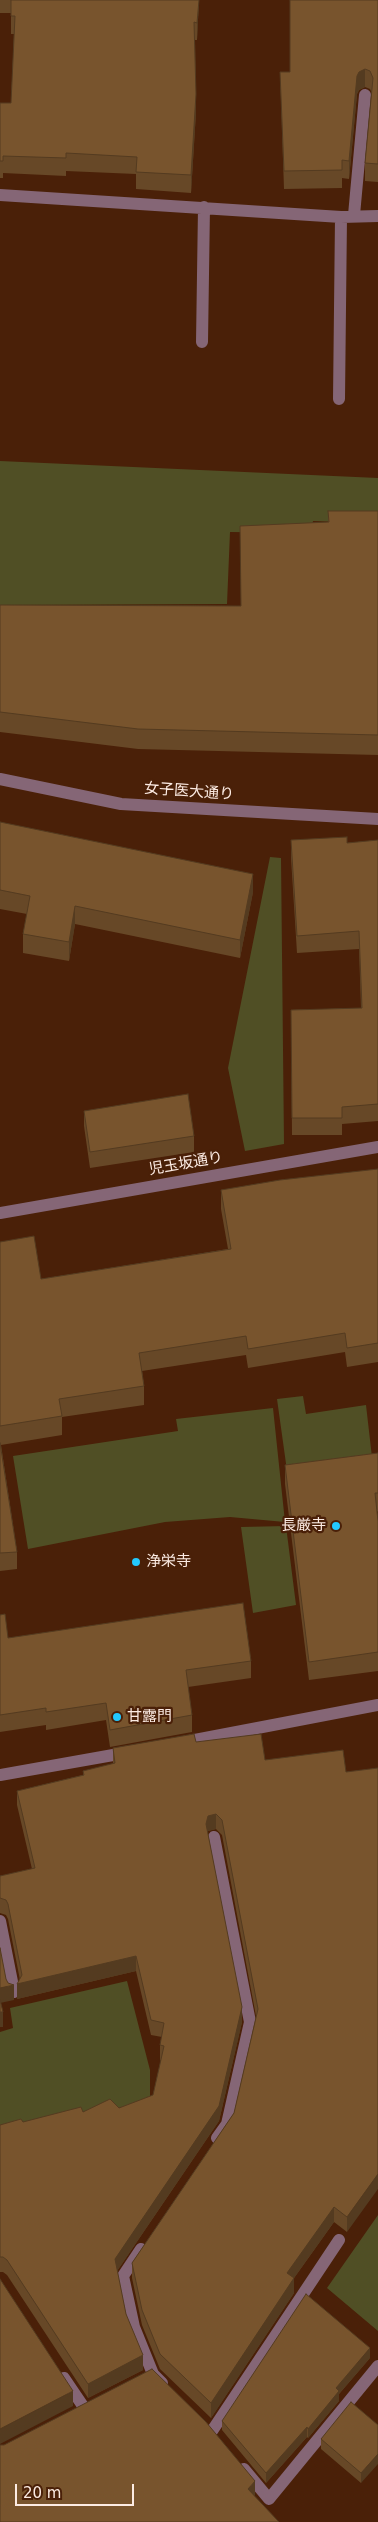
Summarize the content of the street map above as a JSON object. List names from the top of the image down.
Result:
{
  "streets": {
    "street": ["女子医大通り", "児玉坂通り"]
  },
  "places": ["長厳寺", "浄栄寺", "甘露門"],
  "scale_bar": "20 m"
}
